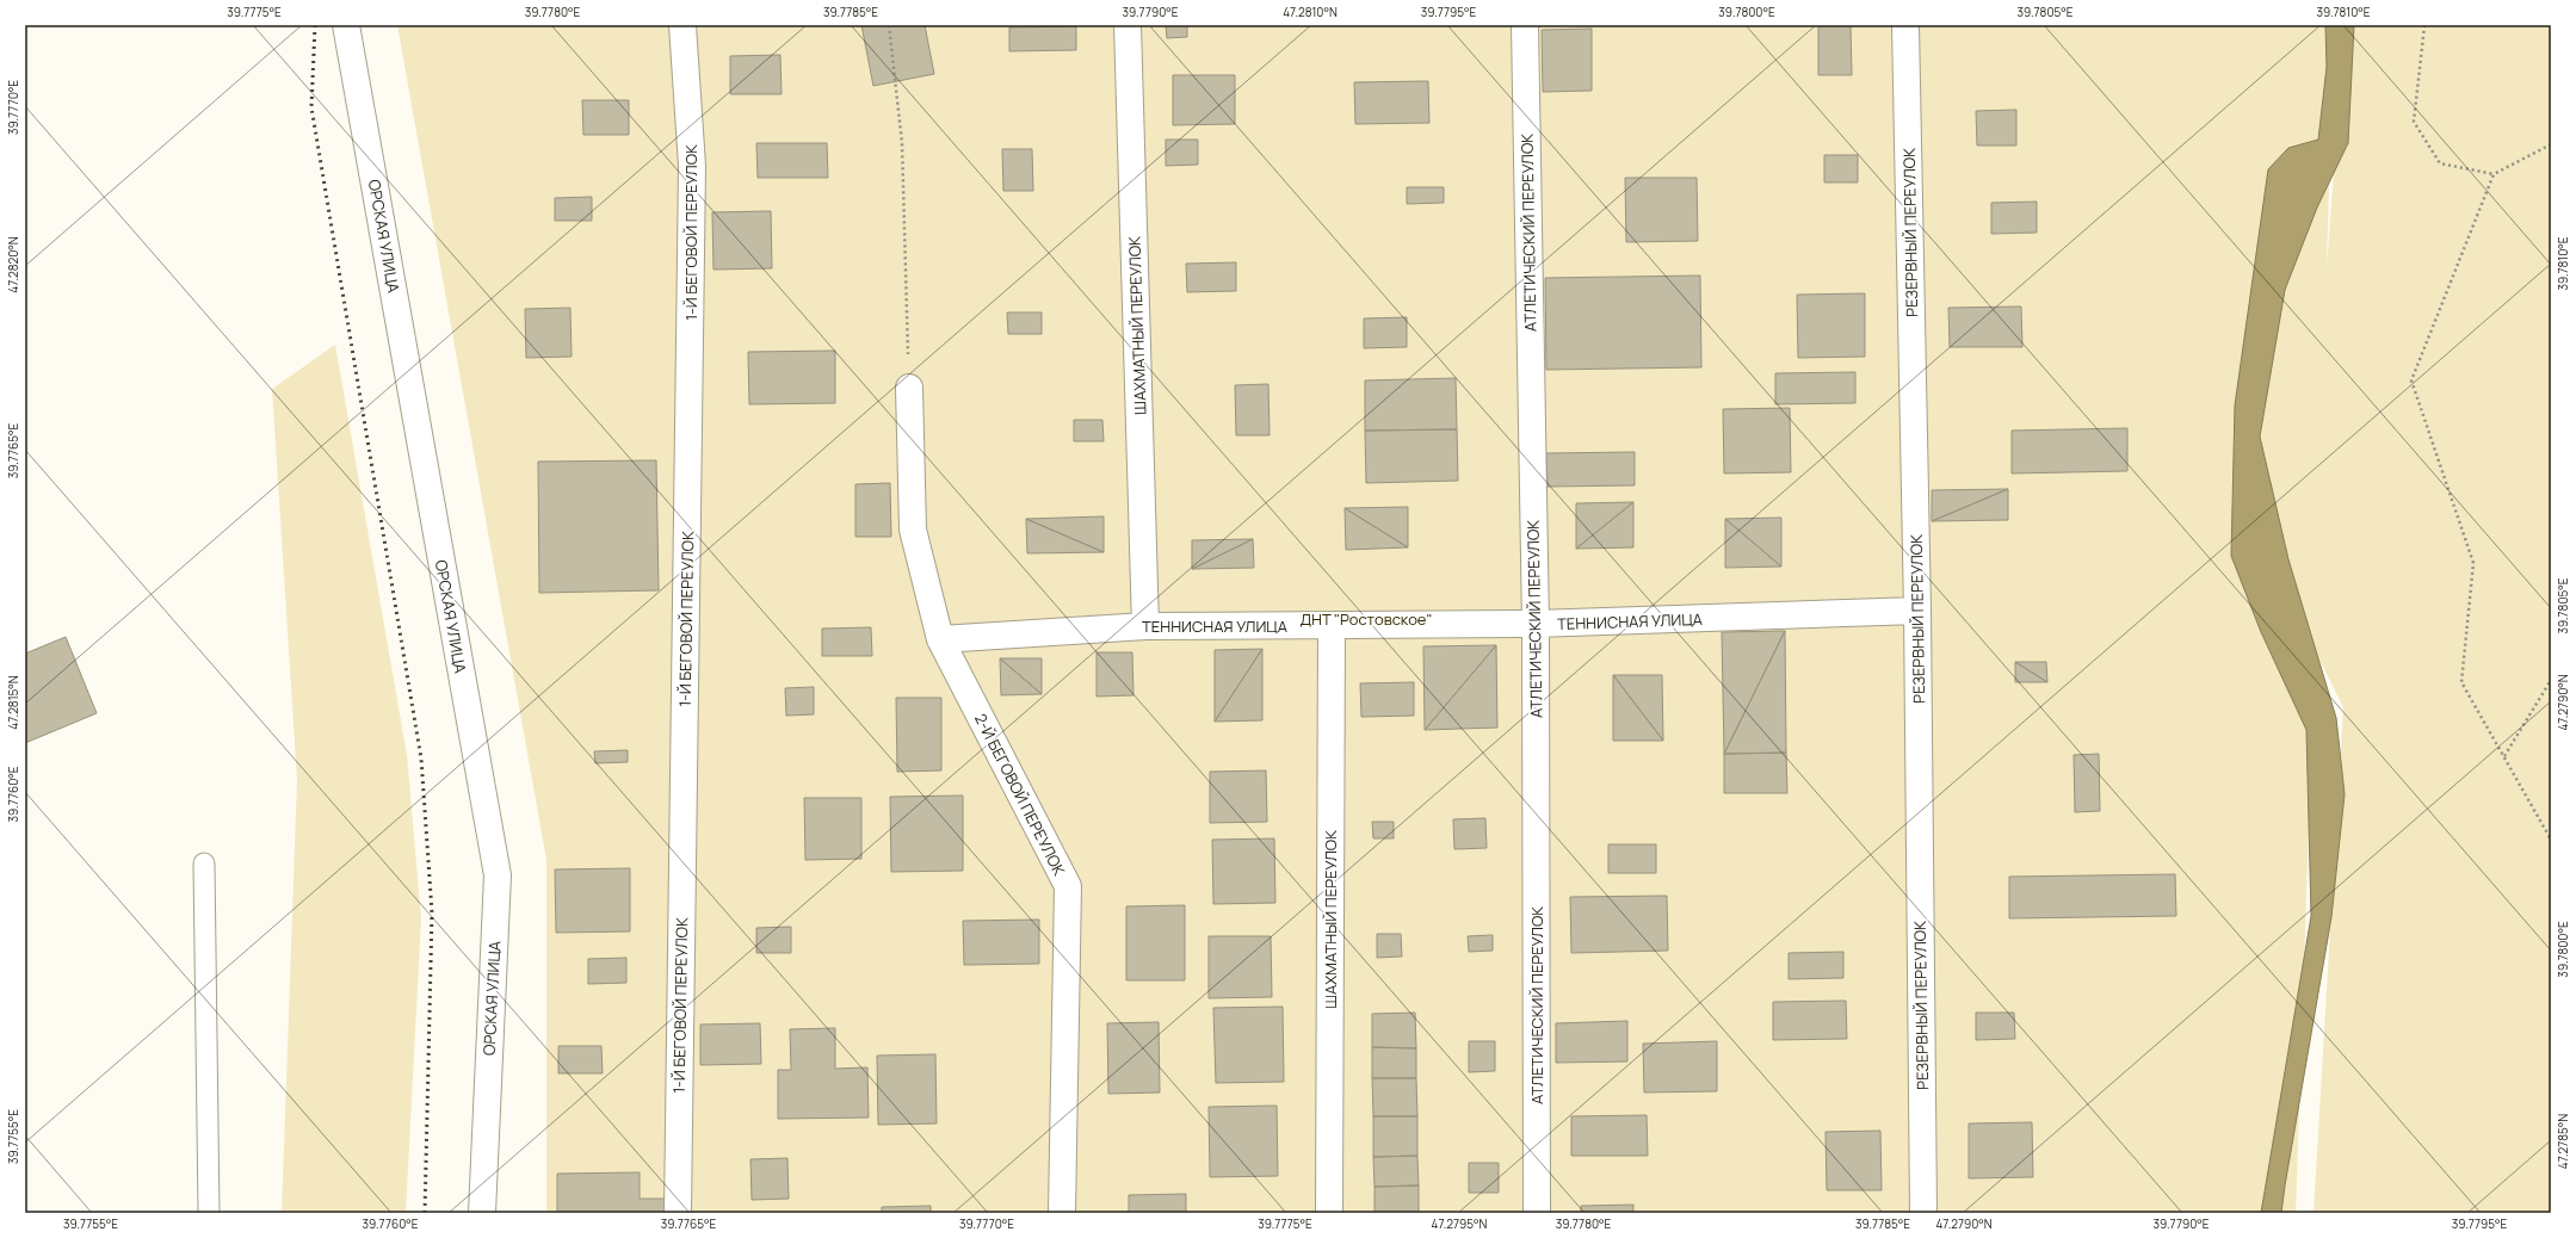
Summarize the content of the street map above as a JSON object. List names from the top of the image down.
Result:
{
  "streets": {
    "street": [
      "1-Й БЕГОВОЙ ПЕРЕУЛОК",
      "АТЛЕТИЧЕСКИЙ ПЕРЕУЛОК",
      "РЕЗЕРВНЫЙ ПЕРЕУЛОК",
      "ОРСКАЯ УЛИЦА",
      "ШАХМАТНЫЙ ПЕРЕУЛОК",
      "ТЕННИСНАЯ УЛИЦА",
      "2-Й БЕГОВОЙ ПЕРЕУЛОК"
    ]
  },
  "crossings": [
    ["АТЛЕТИЧЕСКИЙ ПЕРЕУЛОК", "ТЕННИСНАЯ УЛИЦА"],
    ["РЕЗЕРВНЫЙ ПЕРЕУЛОК", "ТЕННИСНАЯ УЛИЦА"],
    ["ШАХМАТНЫЙ ПЕРЕУЛОК", "ТЕННИСНАЯ УЛИЦА"],
    ["ТЕННИСНАЯ УЛИЦА", "2-Й БЕГОВОЙ ПЕРЕУЛОК"]
  ],
  "parks": ["ДНТ \"Ростовское\""],
  "coordinates": [
    "39.7775°E",
    "39.7780°E",
    "39.7785°E",
    "39.7790°E",
    "47.2810°N",
    "39.7795°E",
    "39.7800°E",
    "39.7805°E",
    "39.7810°E",
    "39.7770°E",
    "47.2820°N",
    "39.7765°E",
    "47.2790°N",
    "47.2815°N",
    "39.7760°E",
    "39.7755°E",
    "47.2785°N",
    "47.2795°N"
  ]
}
